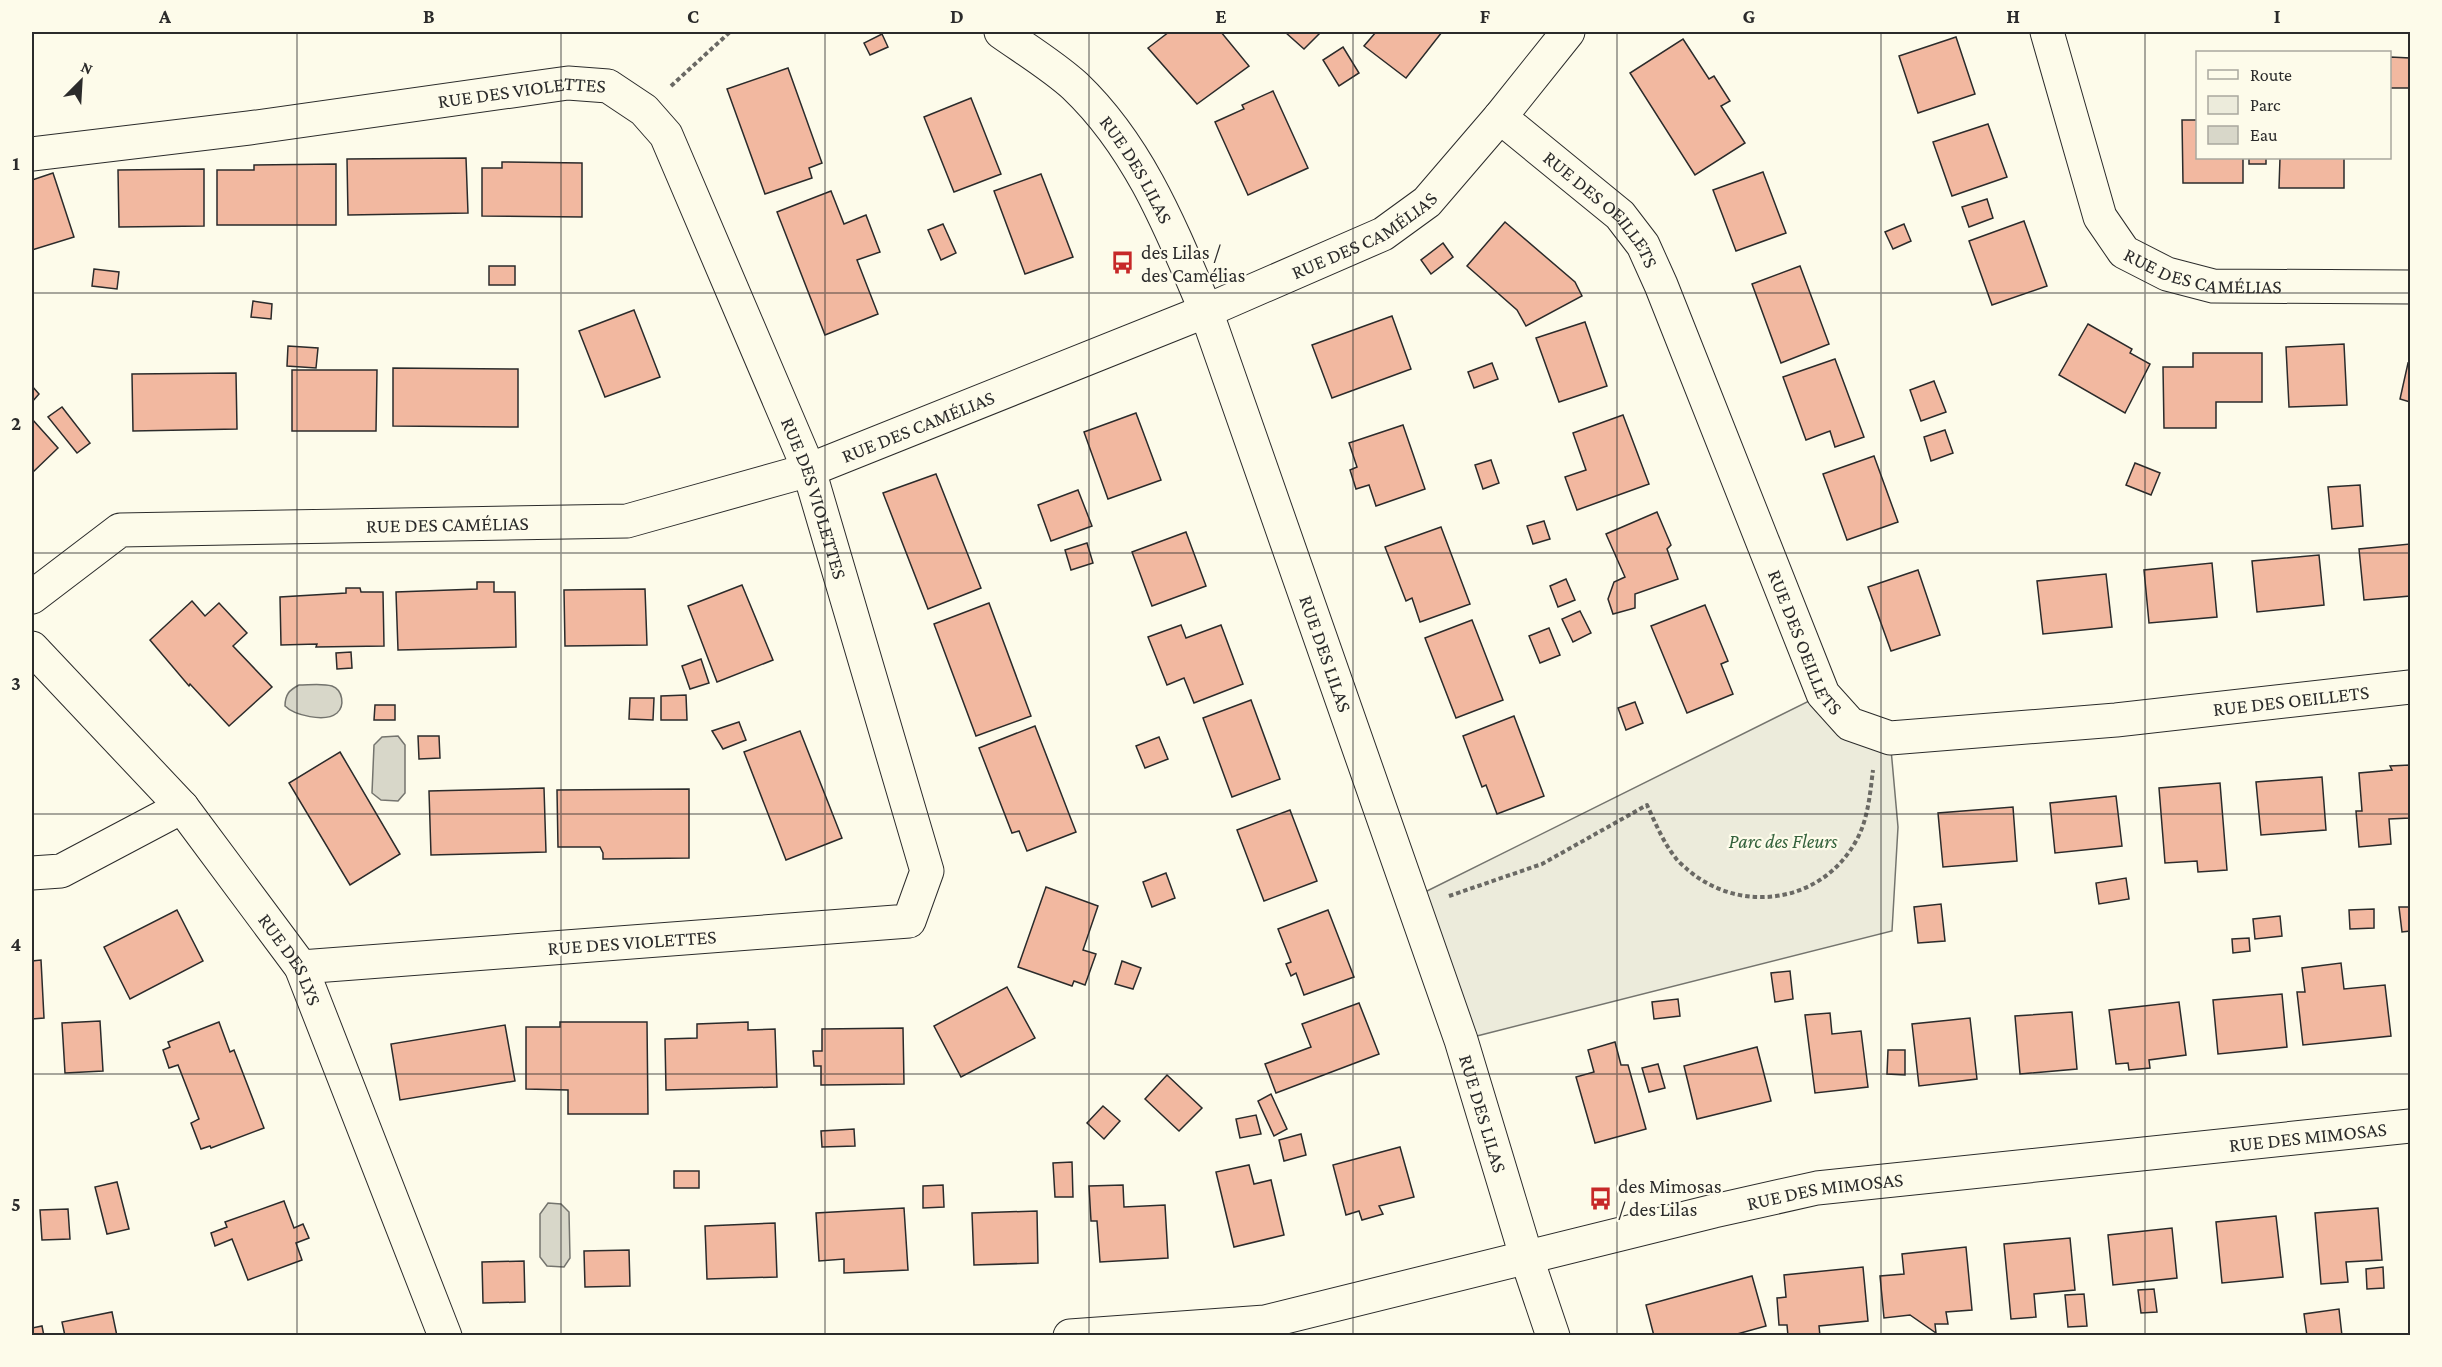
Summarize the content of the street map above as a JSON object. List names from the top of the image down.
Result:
{
  "streets": {
    "street": [
      "RUE DES VIOLETTES",
      "RUE DES LILAS",
      "RUE DES OEILLETS",
      "RUE DES CAMÉLIAS",
      "RUE DES LYS",
      "RUE DES MIMOSAS"
    ]
  },
  "crossings": [
    ["RUE DES VIOLETTES", "RUE DES CAMÉLIAS"],
    ["RUE DES VIOLETTES", "RUE DES LYS"],
    ["RUE DES LILAS", "RUE DES CAMÉLIAS"],
    ["RUE DES LILAS", "RUE DES MIMOSAS"],
    ["RUE DES OEILLETS", "RUE DES CAMÉLIAS"]
  ],
  "parks": ["Parc des Fleurs"],
  "places": {
    "bus stop": ["des Lilas / des Camélias", "des Mimosas / des Lilas"]
  },
  "legend": ["Route", "Parc", "Eau"],
  "north": "top right",
  "grid": {
    "columns": [
      "A",
      "B",
      "C",
      "D",
      "E",
      "F",
      "G",
      "H",
      "I"
    ],
    "rows": [
      "1",
      "2",
      "3",
      "4",
      "5"
    ]
  }
}
